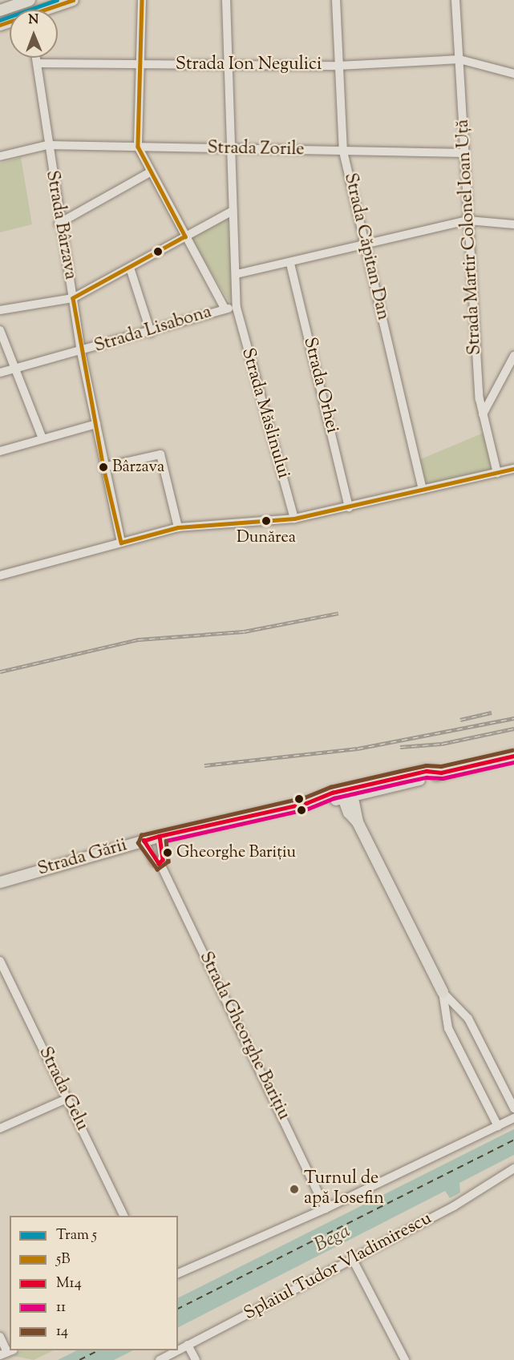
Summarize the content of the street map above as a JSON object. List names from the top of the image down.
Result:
{
  "streets": {
    "main road": ["Strada Gării"],
    "street": [
      "Strada Ion Negulici",
      "Strada Zorile",
      "Strada Bârzava",
      "Strada Martir Colonel Ioan Uță",
      "Strada Căpitan Dan",
      "Strada Lisabona",
      "Strada Orhei",
      "Strada Măslinului",
      "Strada Gheorghe Barițiu",
      "Strada Gelu",
      "Splaiul Tudor Vladimirescu"
    ]
  },
  "crossings": [
    ["Strada Ion Negulici", "Strada Bârzava"],
    ["Strada Ion Negulici", "Strada Martir Colonel Ioan Uță"],
    ["Strada Ion Negulici", "Strada Căpitan Dan"],
    ["Strada Ion Negulici", "Strada Măslinului"],
    ["Strada Zorile", "Strada Bârzava"],
    ["Strada Zorile", "Strada Martir Colonel Ioan Uță"],
    ["Strada Zorile", "Strada Căpitan Dan"],
    ["Strada Zorile", "Strada Măslinului"],
    ["Strada Bârzava", "Strada Lisabona"],
    ["Strada Gării", "Strada Gheorghe Barițiu"]
  ],
  "water": ["Bega"],
  "places": [
    "Bârzava",
    "Dunărea",
    "Gheorghe Barițiu",
    "Turnul de apă Iosefin"
  ],
  "lines": [
    "tram line 5",
    "transit line 5B",
    "transit line 14",
    "transit line M14",
    "transit line 11"
  ],
  "legend": [
    "Tram 5",
    "5B",
    "M14",
    "11",
    "14"
  ],
  "north": "top"
}
